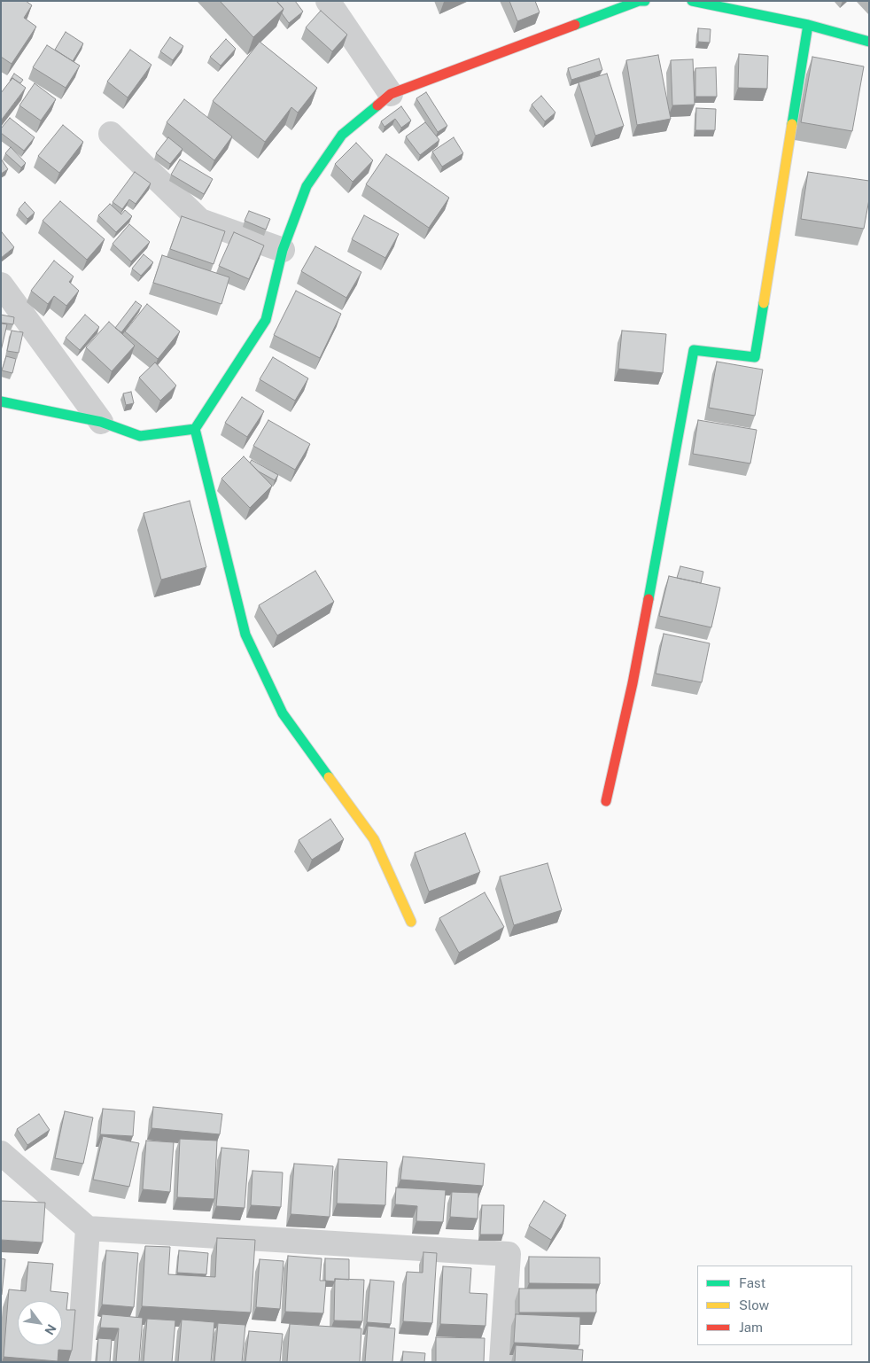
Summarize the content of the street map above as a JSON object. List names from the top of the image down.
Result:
{
  "legend": ["Fast", "Slow", "Jam"],
  "north": "bottom right"
}
